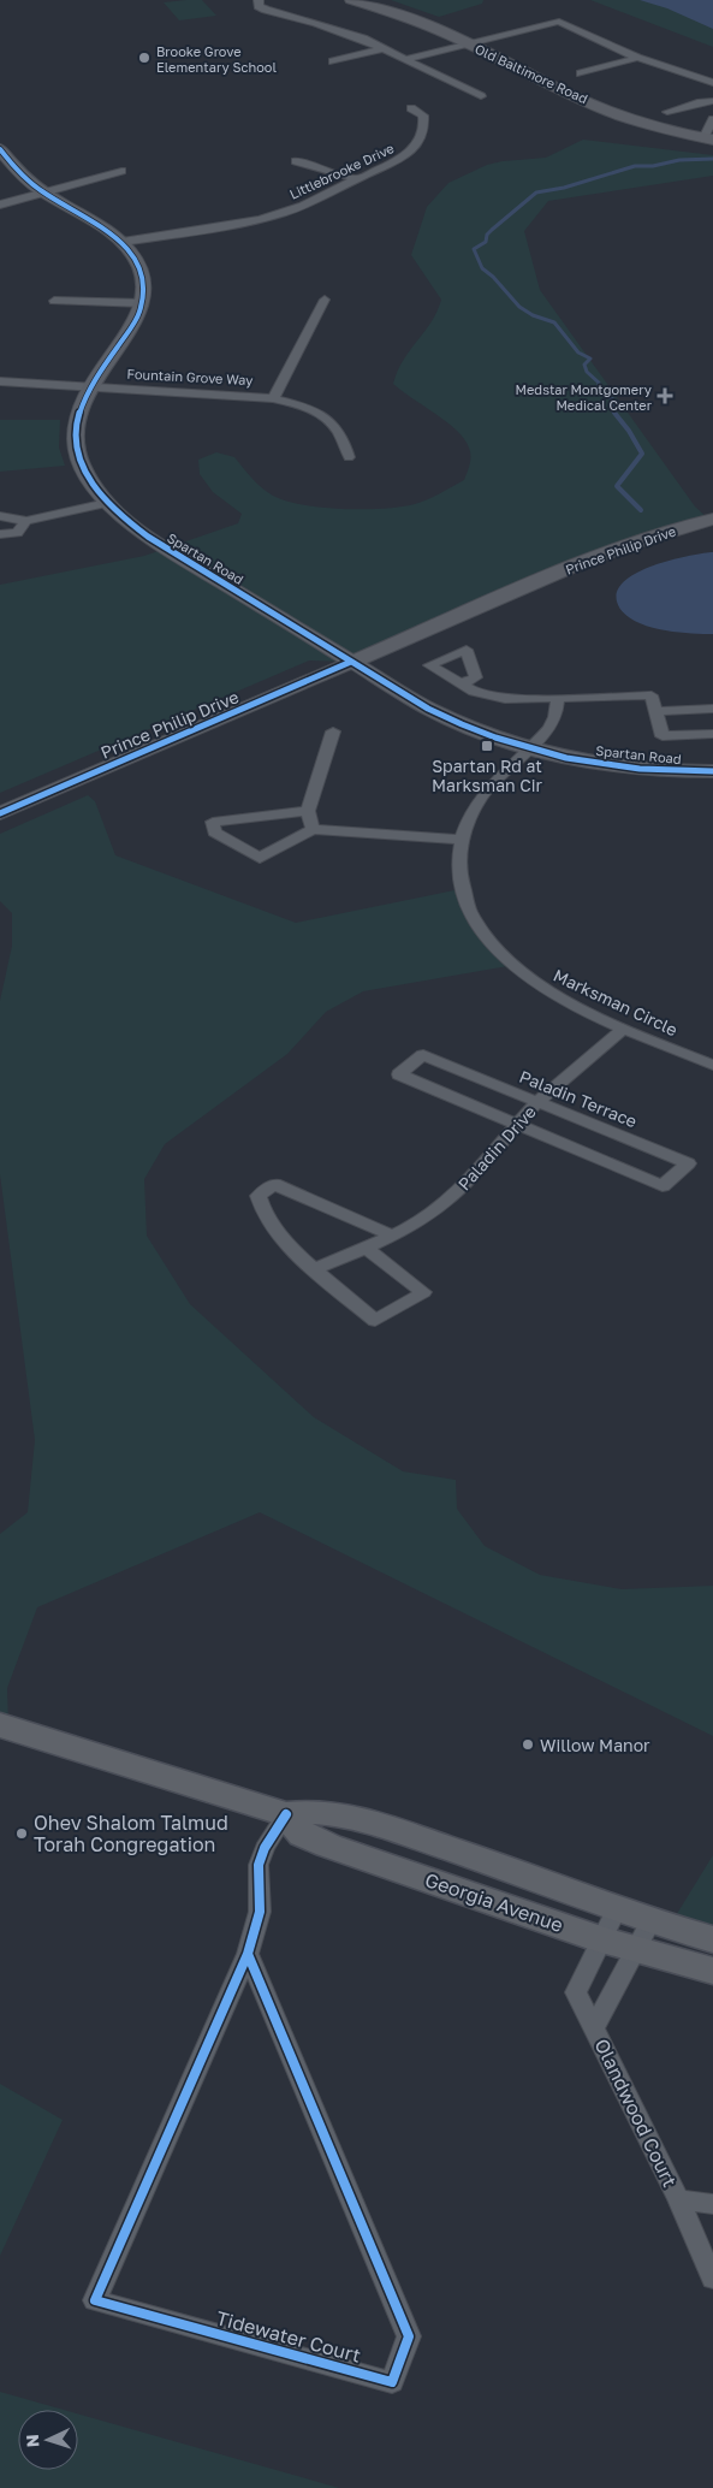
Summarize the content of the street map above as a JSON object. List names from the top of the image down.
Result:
{
  "streets": {
    "main road": ["Georgia Avenue"],
    "street": [
      "Old Baltimore Road",
      "Littlebrooke Drive",
      "Fountain Grove Way",
      "Prince Philip Drive",
      "Spartan Road",
      "Marksman Circle",
      "Paladin Terrace",
      "Paladin Drive",
      "Olandwood Court",
      "Tidewater Court"
    ]
  },
  "crossings": [
    ["Fountain Grove Way", "Spartan Road"],
    ["Prince Philip Drive", "Spartan Road"],
    ["Spartan Road", "Marksman Circle"],
    ["Marksman Circle", "Paladin Drive"],
    ["Paladin Terrace", "Paladin Drive"],
    ["Georgia Avenue", "Olandwood Court"],
    ["Georgia Avenue", "Tidewater Court"]
  ],
  "places": {
    "other": ["Brooke Grove Elementary School", "Willow Manor", "Ohev Shalom Talmud Torah Congregation"],
    "health": ["Medstar Montgomery Medical Center"],
    "transit": ["Spartan Rd at Marksman Cir"]
  },
  "north": "left"
}
